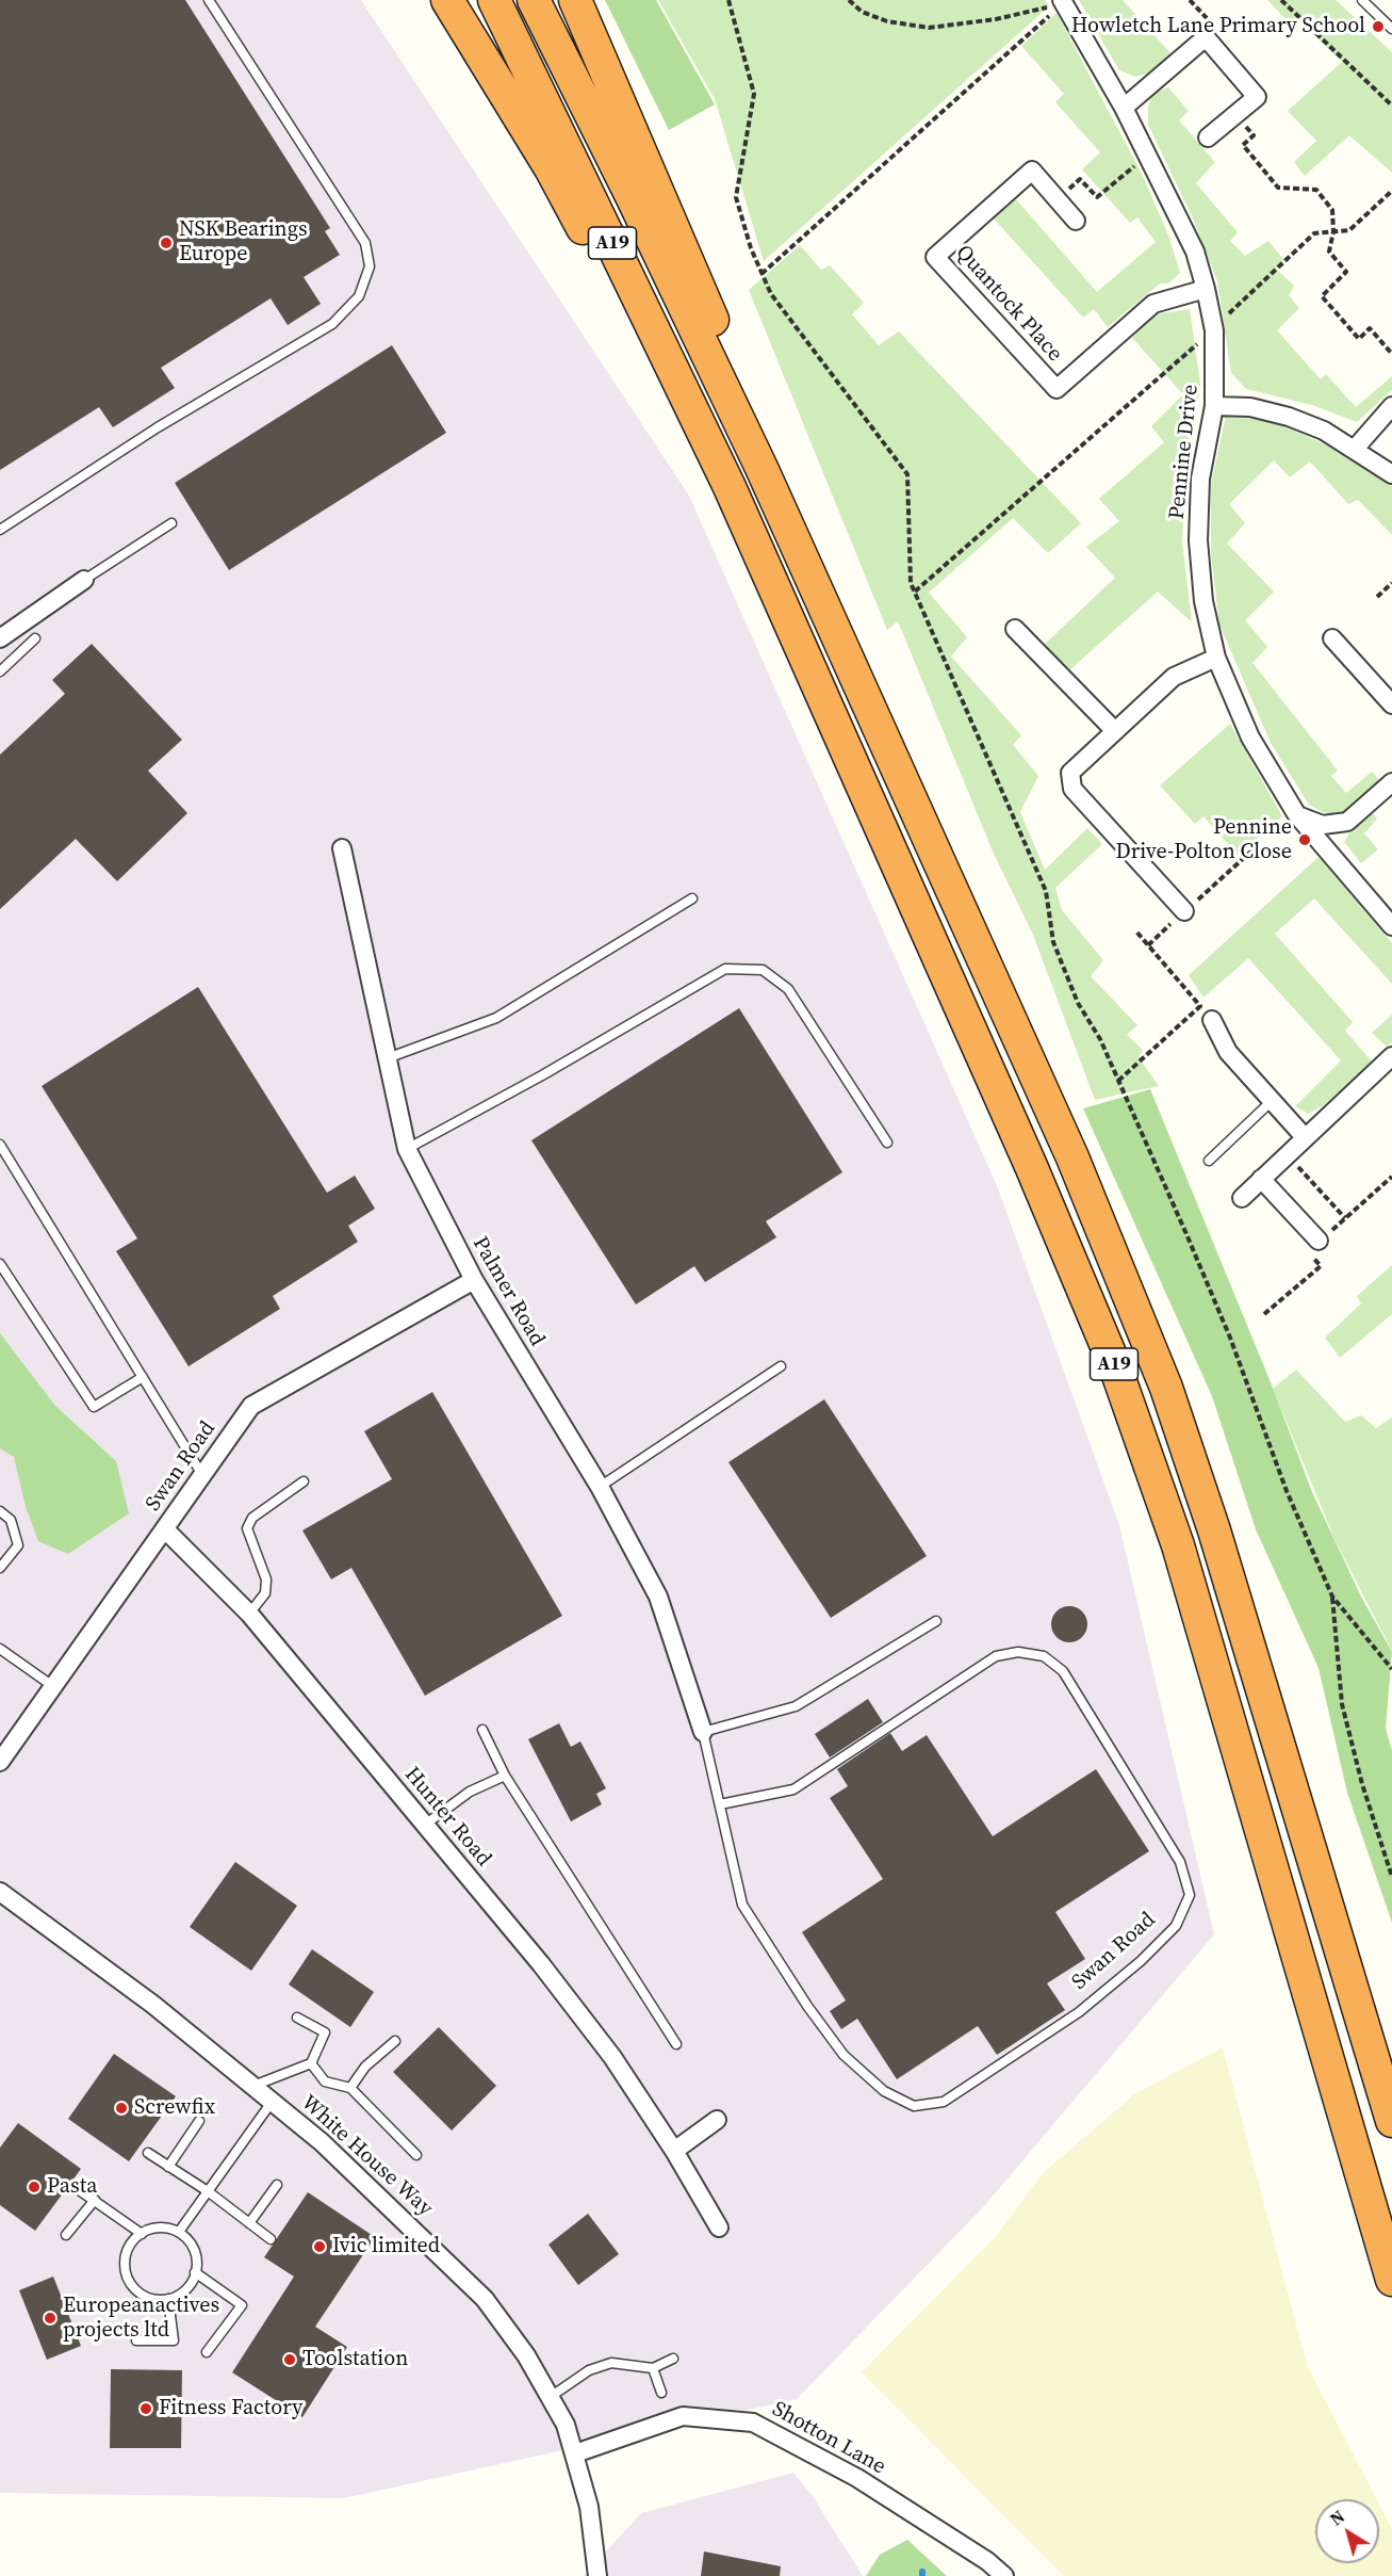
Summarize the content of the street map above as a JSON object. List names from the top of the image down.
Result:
{
  "streets": {
    "highway": ["A19"],
    "street": [
      "Quantock Place",
      "Pennine Drive",
      "Palmer Road",
      "Swan Road",
      "Hunter Road",
      "White House Way",
      "Shotton Lane"
    ]
  },
  "crossings": [
    ["Quantock Place", "Pennine Drive"],
    ["Palmer Road", "Swan Road"],
    ["Swan Road", "Hunter Road"],
    ["White House Way", "Shotton Lane"]
  ],
  "places": [
    "Howletch Lane Primary School",
    "NSK Bearings Europe",
    "Pennine Drive-Polton Close",
    "Screwfix",
    "Pasta",
    "Ivic limited",
    "Europeanactives projects ltd",
    "Toolstation",
    "Fitness Factory"
  ],
  "north": "top left"
}
